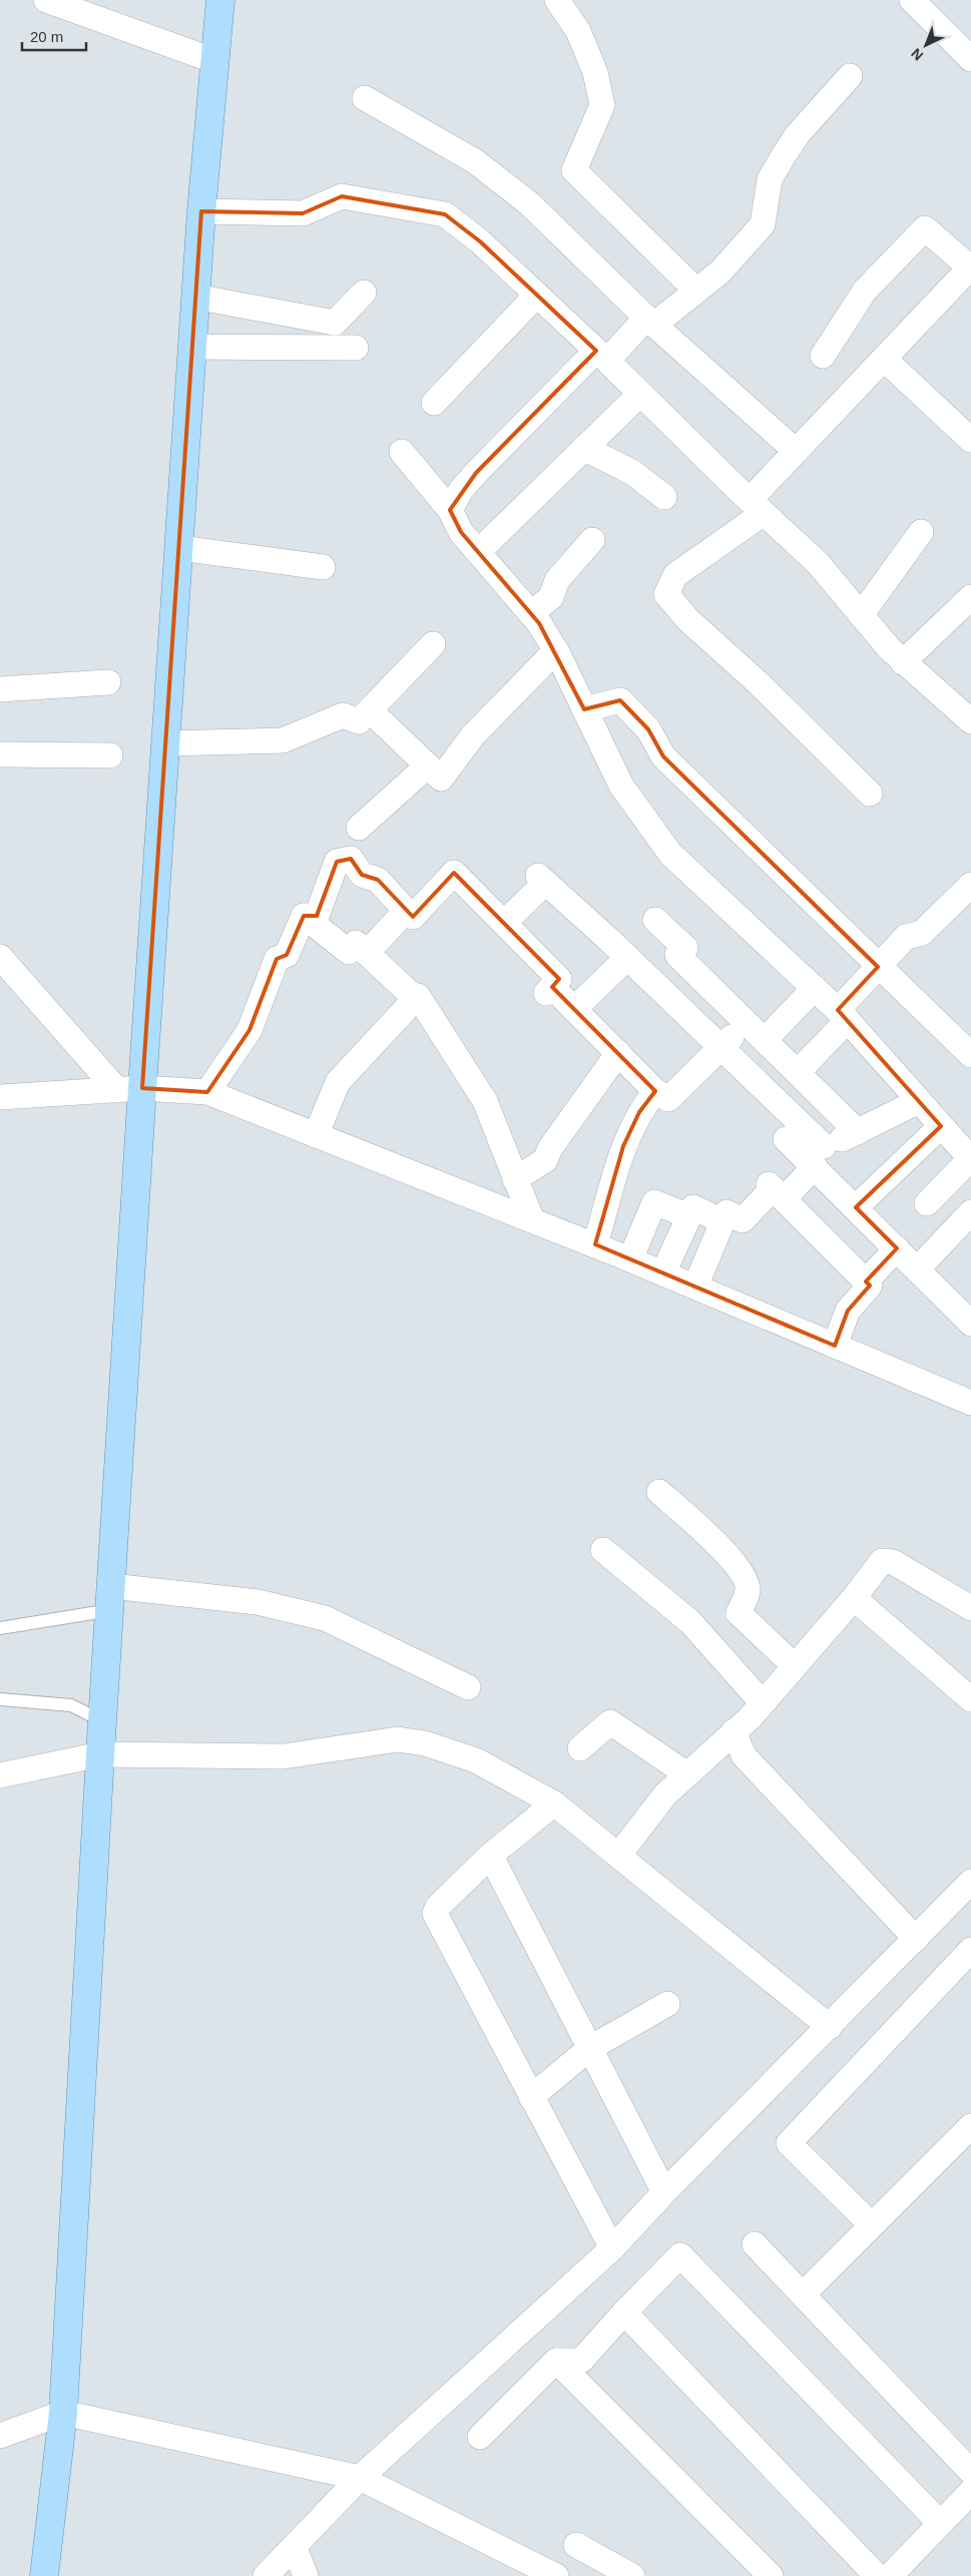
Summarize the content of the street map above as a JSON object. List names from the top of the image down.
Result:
{
  "scale_bar": "20 m",
  "north": "bottom left"
}
